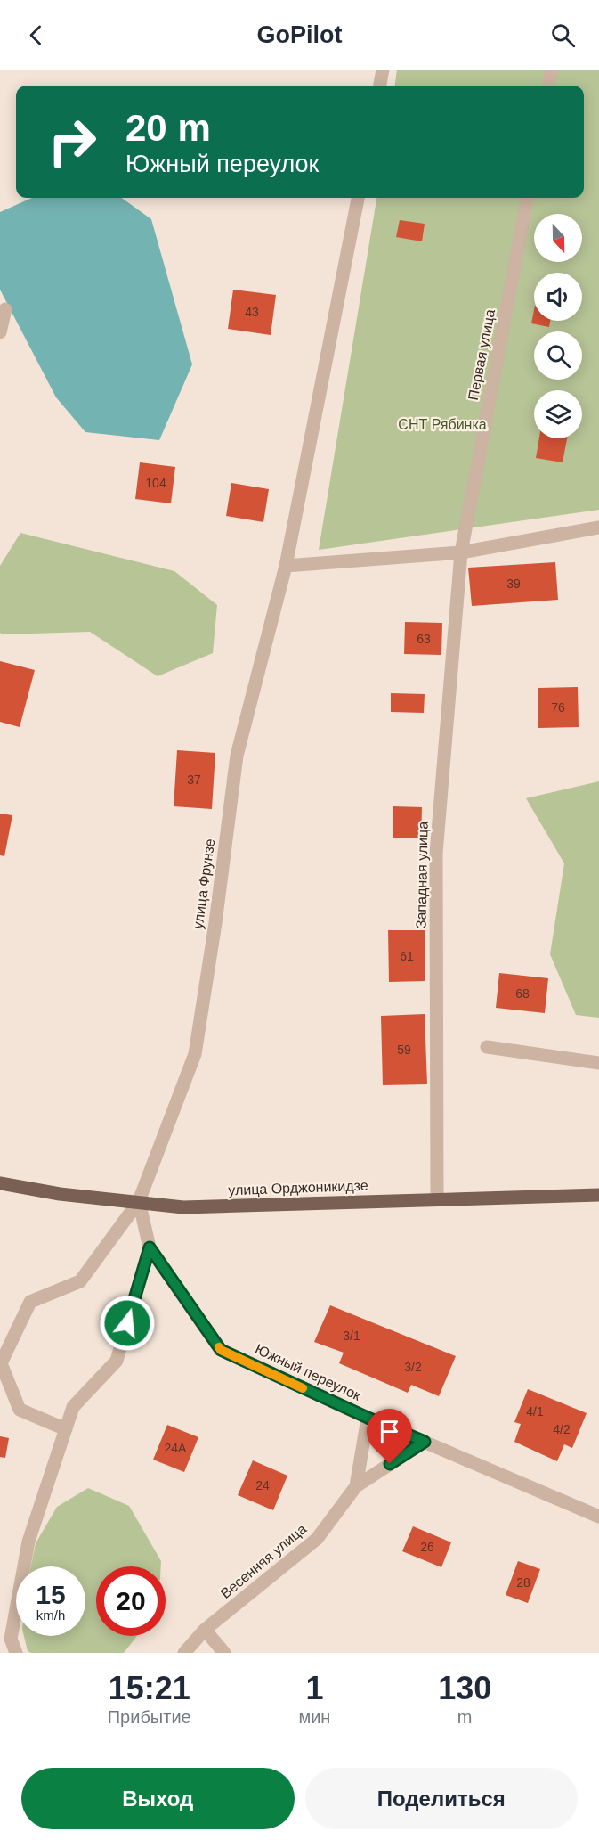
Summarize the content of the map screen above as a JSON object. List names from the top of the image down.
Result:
{
  "streets": {
    "main road": ["улица Орджоникидзе"],
    "street": [
      "Первая улица",
      "Западная улица",
      "улица Фрунзе",
      "Южный переулок",
      "Весенняя улица"
    ]
  },
  "crossings": [
    ["Первая улица", "Западная улица"],
    ["Западная улица", "улица Орджоникидзе"],
    ["улица Фрунзе", "улица Орджоникидзе"],
    ["улица Фрунзе", "Южный переулок"],
    ["улица Орджоникидзе", "Южный переулок"],
    ["Южный переулок", "Весенняя улица"]
  ],
  "parks": ["СНТ Рябинка"],
  "house_numbers": [
    "43",
    "104",
    "39",
    "63",
    "76",
    "37",
    "61",
    "68",
    "59",
    "3/1",
    "3/2",
    "4/1",
    "4/2",
    "24А",
    "24",
    "26",
    "28"
  ],
  "north": "bottom",
  "page": {
    "header": "GoPilot",
    "turn": ["20 m", "Южный переулок"],
    "speed": "15 km/h",
    "limit": "20",
    "eta": [
      "15:21",
      "Прибытие",
      "1",
      "мин",
      "130",
      "m"
    ],
    "buttons": ["Выход", "Поделиться"]
  }
}
